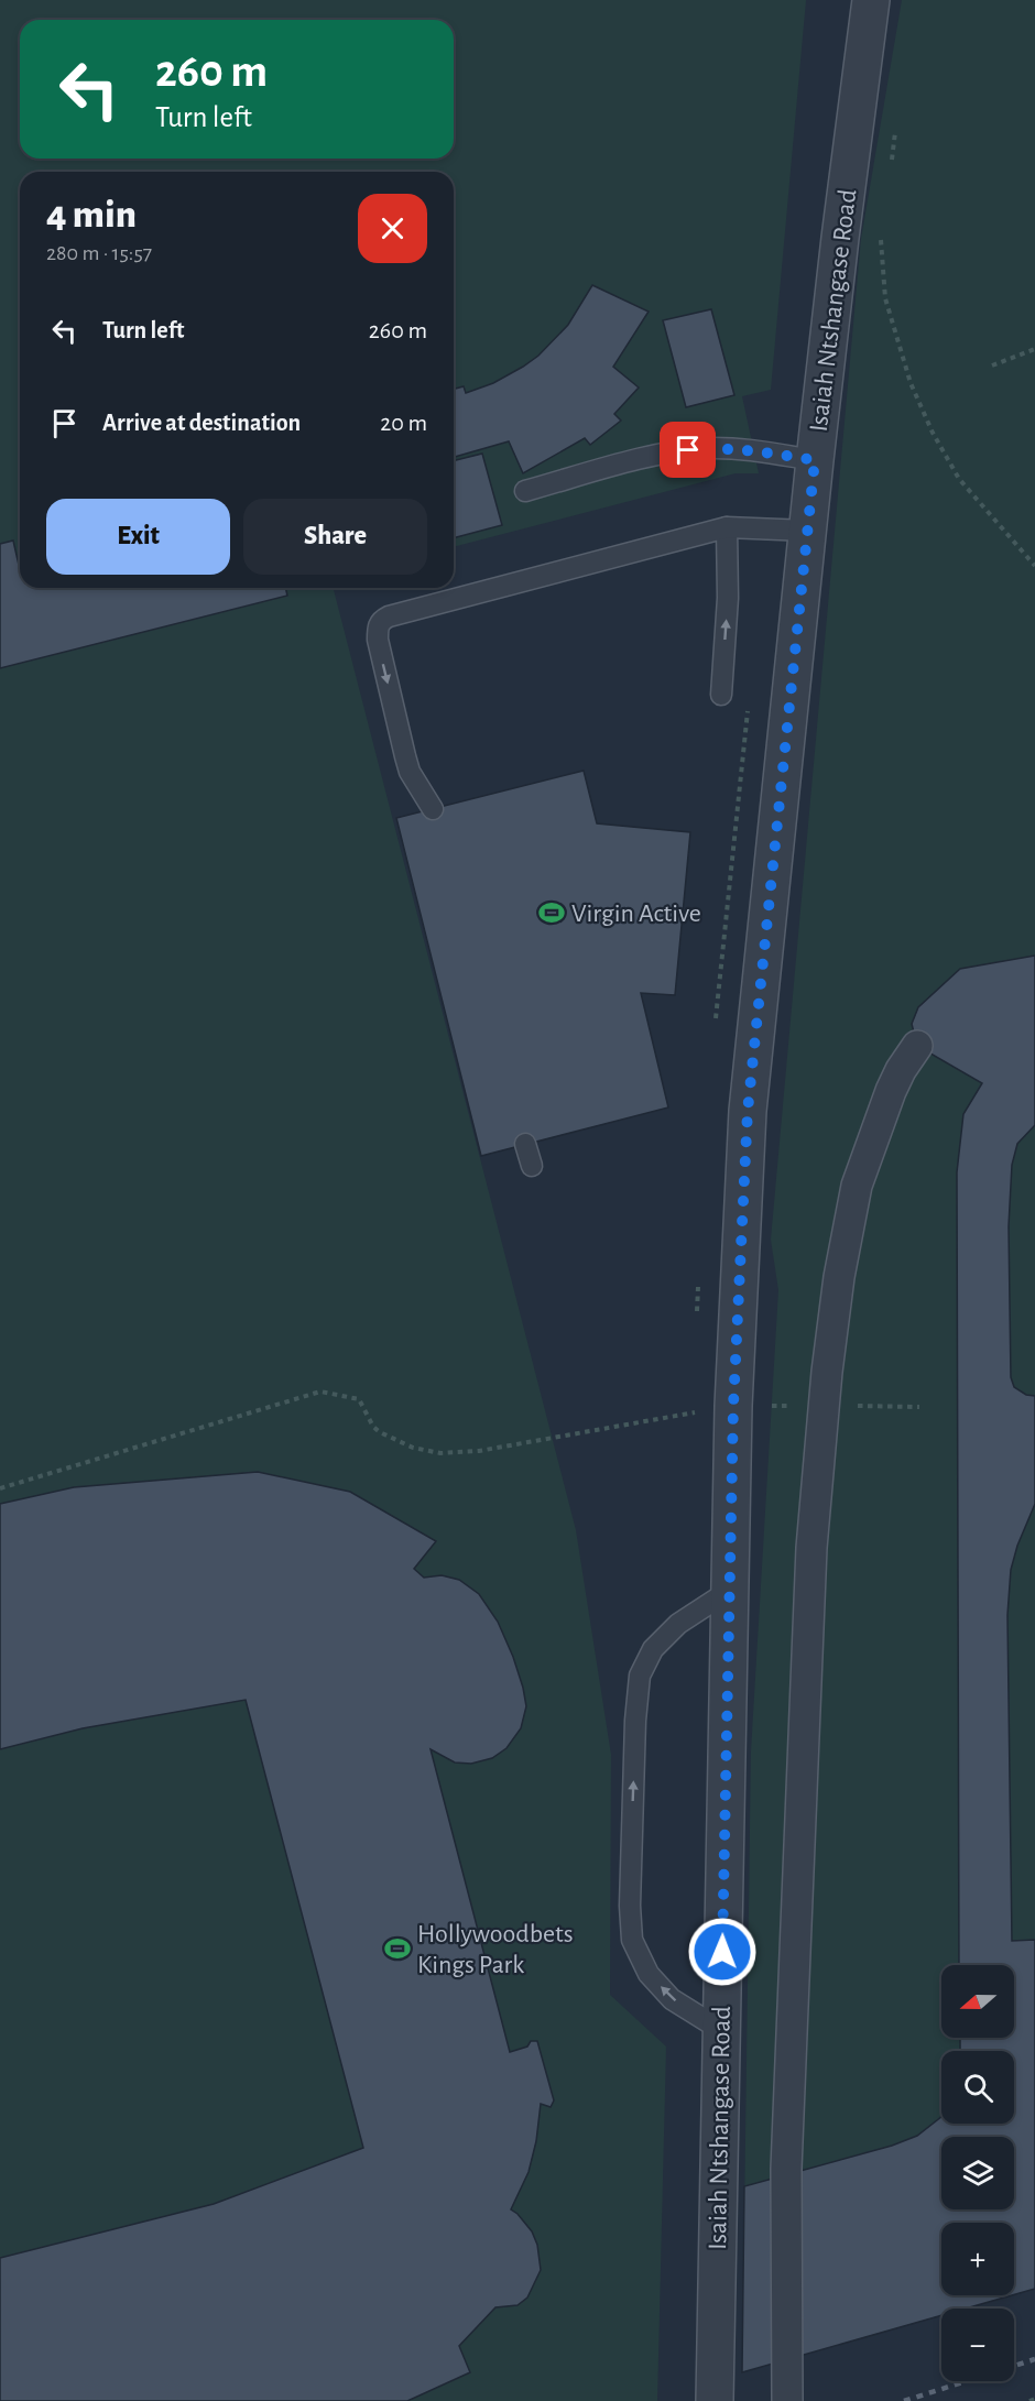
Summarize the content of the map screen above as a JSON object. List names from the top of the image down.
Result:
{
  "streets": {
    "street": ["Isaiah Ntshangase Road"]
  },
  "places": {
    "sports": ["Virgin Active", "Hollywoodbets Kings Park"]
  },
  "north": "left",
  "page": {
    "turn": ["260 m", "Turn left"],
    "heading": ["4 min", "280 m · 15:57"],
    "list": [
      {
        "name": "Turn left",
        "value": "260 m"
      },
      {
        "name": "Arrive at destination",
        "value": "20 m"
      }
    ],
    "buttons": ["Exit", "Share"],
    "map_buttons": ["+", "−"]
  }
}
